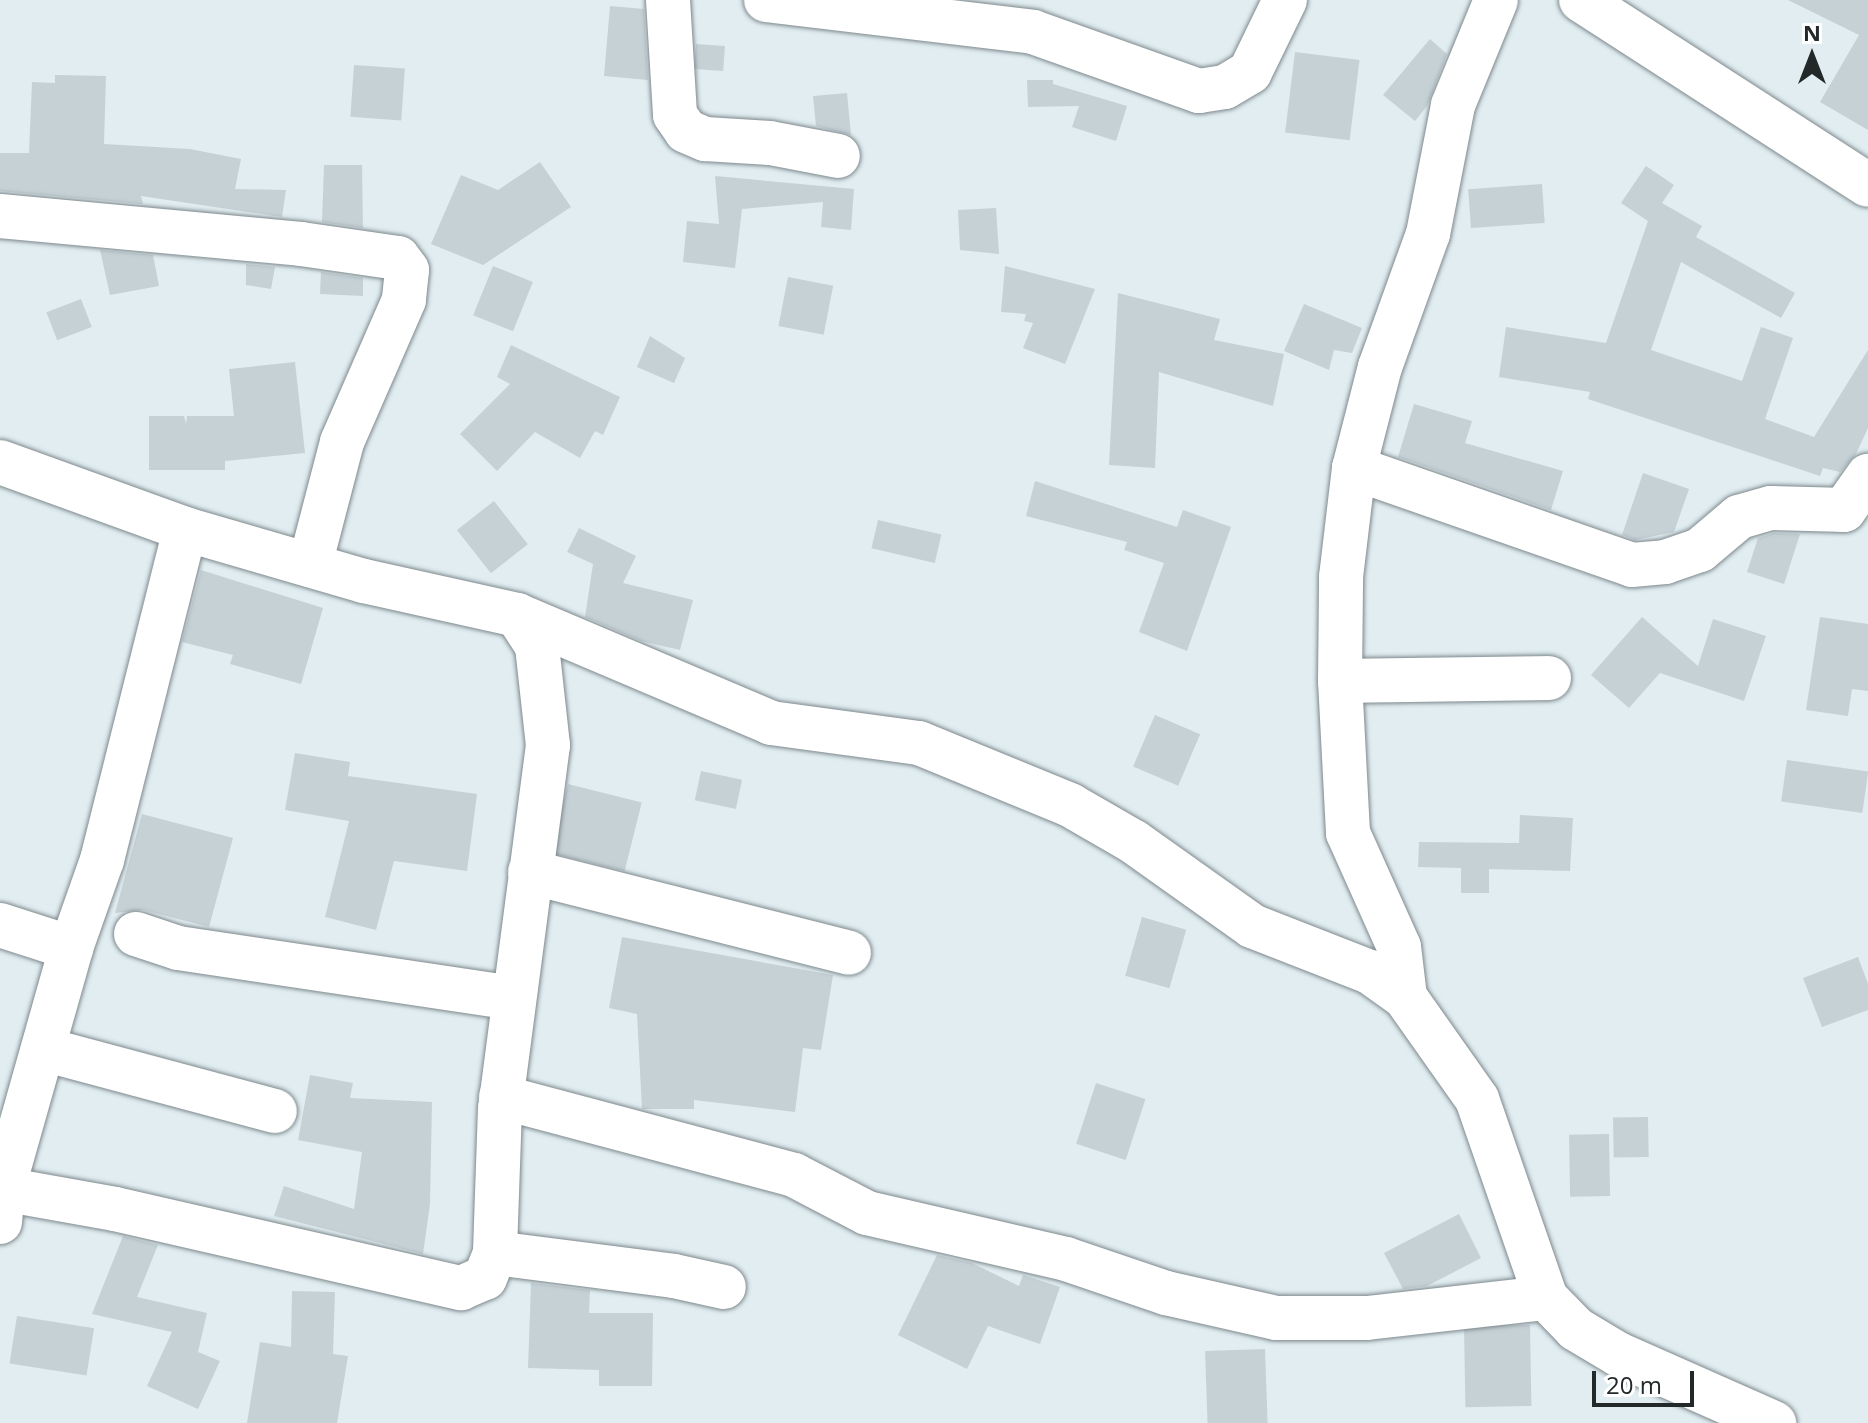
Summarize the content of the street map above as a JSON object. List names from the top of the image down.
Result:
{
  "scale_bar": "20 m",
  "north": "top"
}
